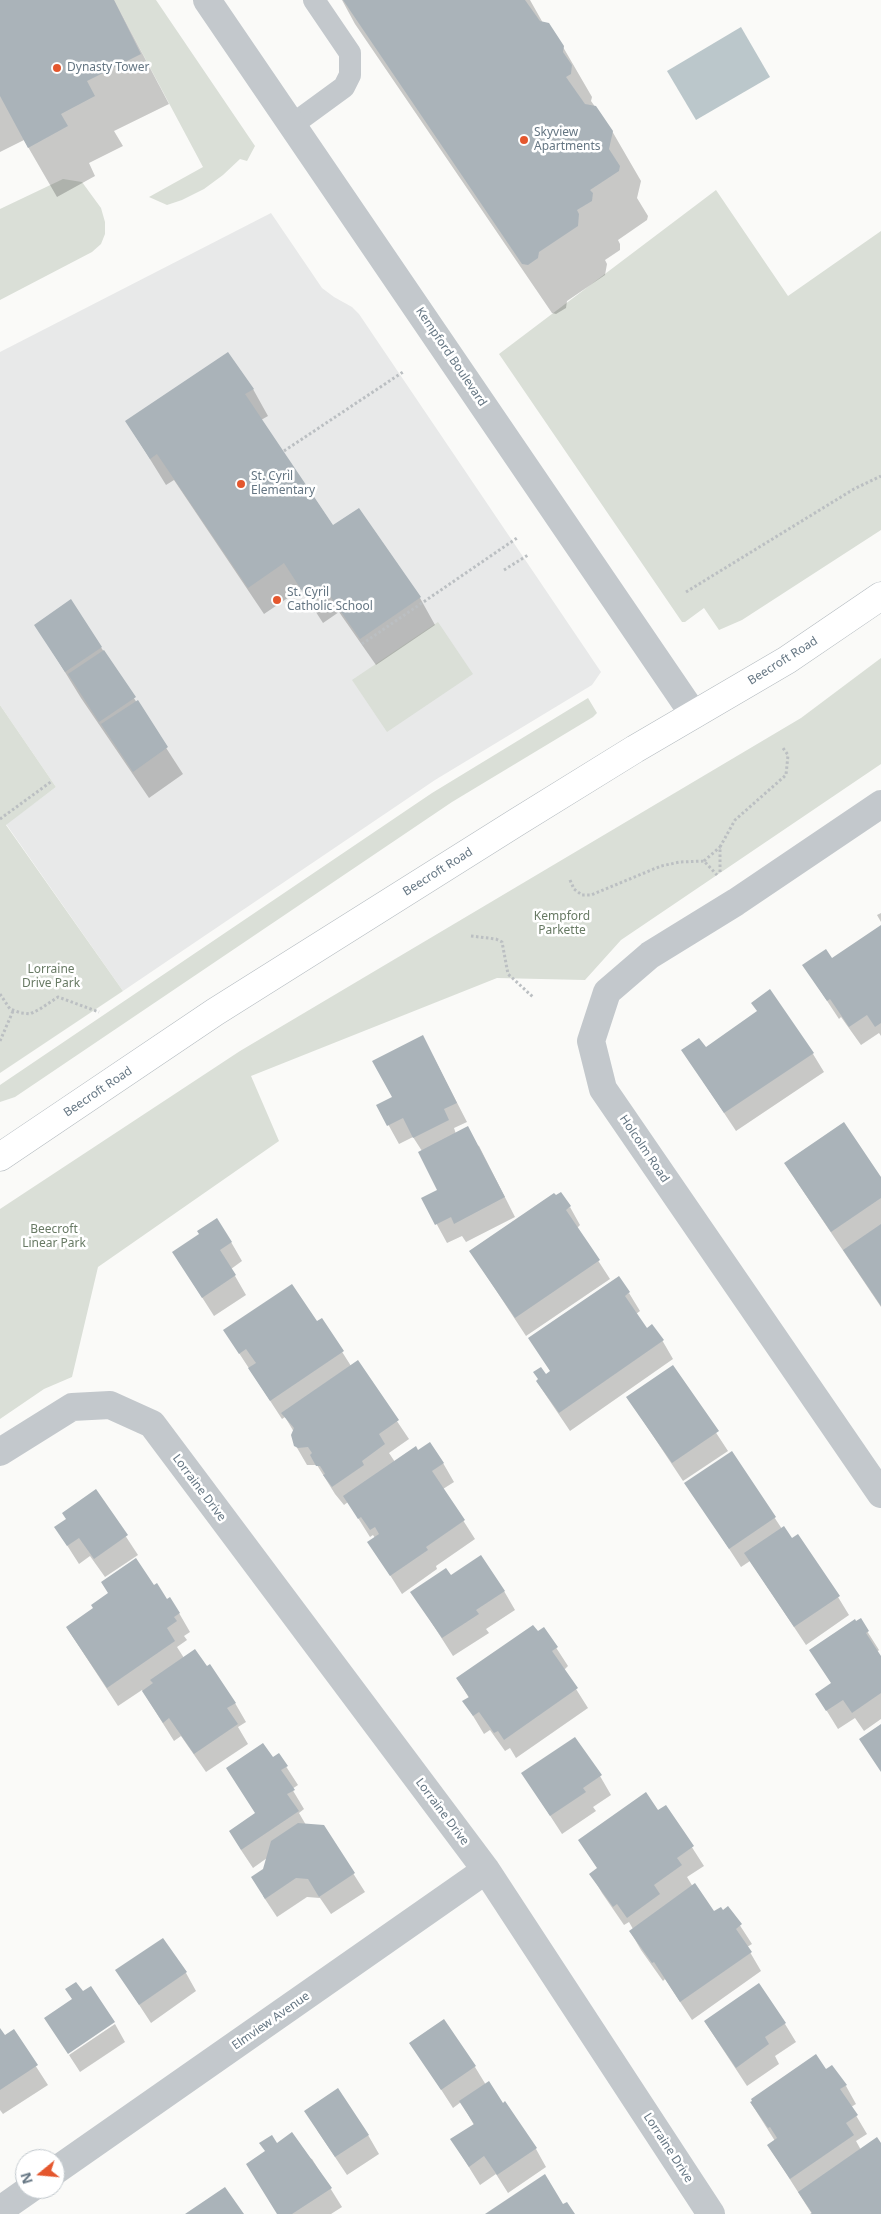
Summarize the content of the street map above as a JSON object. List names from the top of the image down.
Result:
{
  "streets": {
    "street": [
      "Kempford Boulevard",
      "Beecroft Road",
      "Holcolm Road",
      "Lorraine Drive",
      "Elmview Avenue"
    ]
  },
  "crossings": [
    ["Kempford Boulevard", "Beecroft Road"],
    ["Lorraine Drive", "Elmview Avenue"]
  ],
  "parks": ["Kempford Parkette", "Lorraine Drive Park", "Beecroft Linear Park"],
  "places": [
    "Dynasty Tower",
    "Skyview Apartments",
    "St. Cyril Elementary",
    "St. Cyril Catholic School"
  ],
  "north": "left"
}
